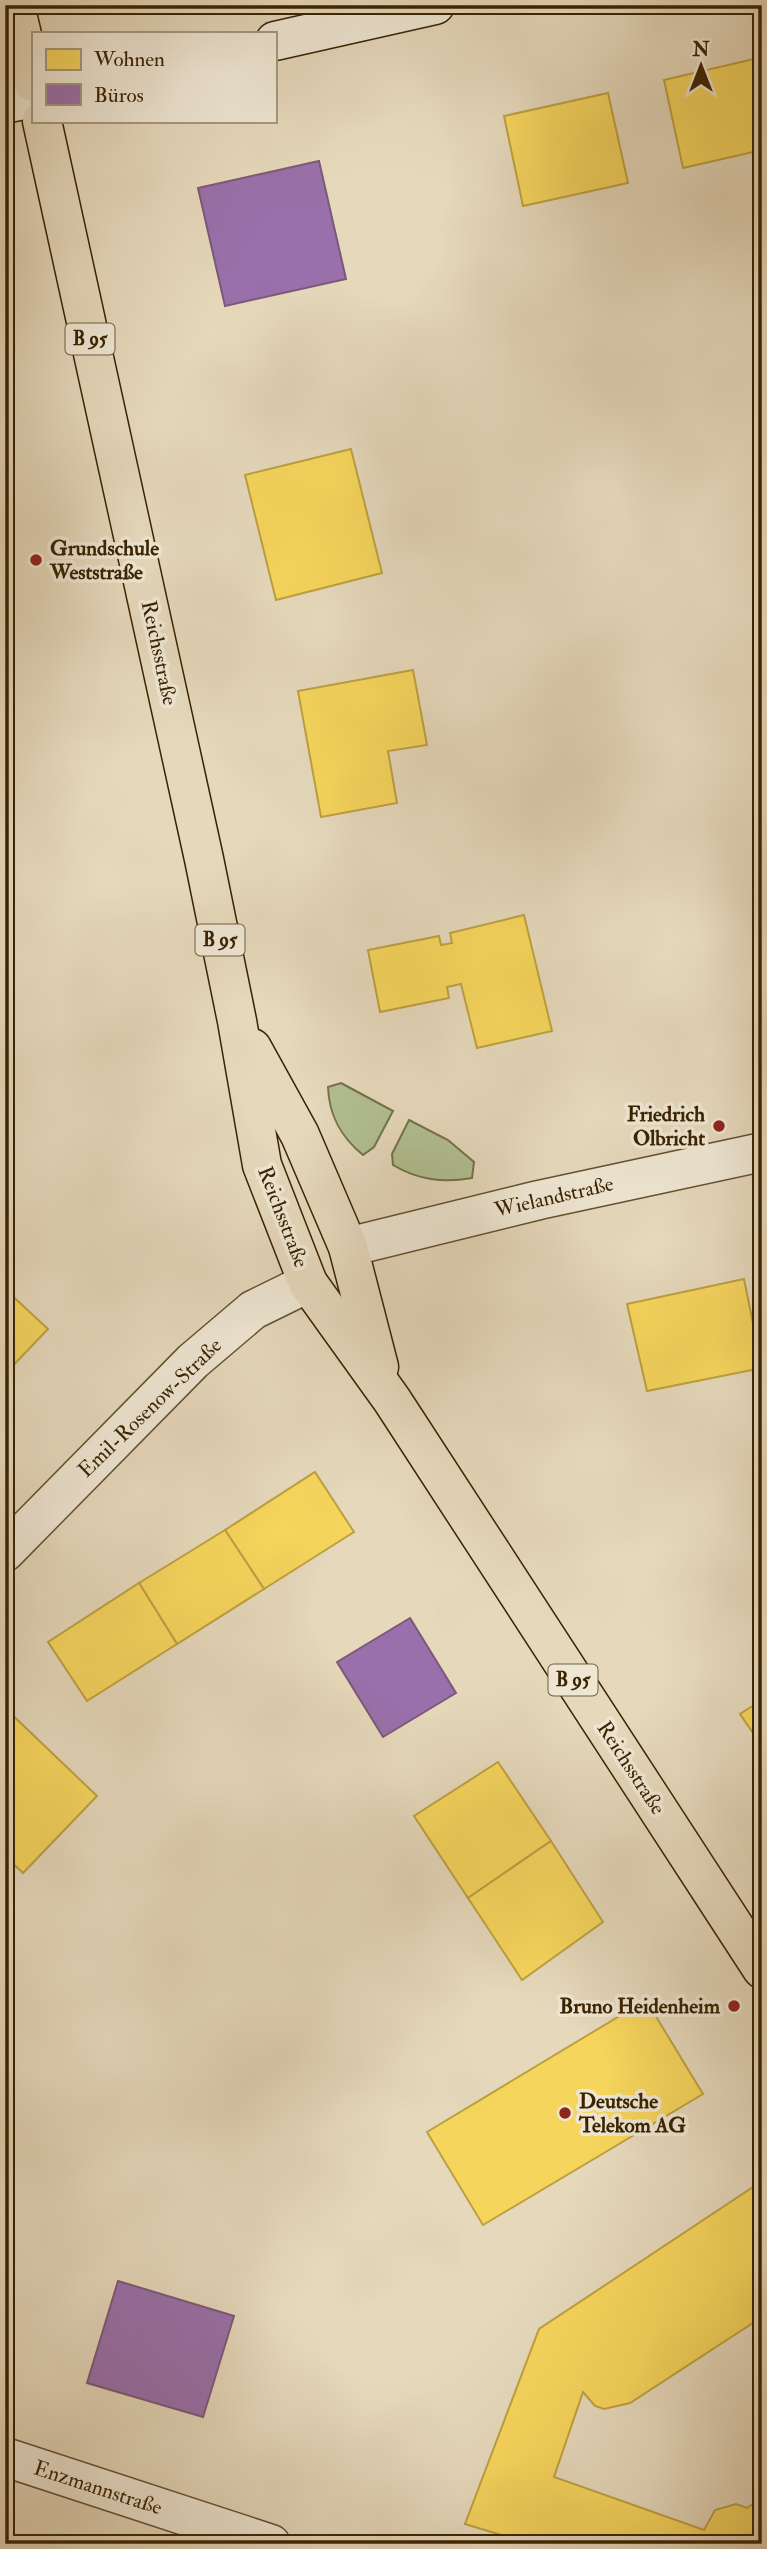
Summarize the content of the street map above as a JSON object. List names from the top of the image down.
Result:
{
  "streets": {
    "main road": ["B 95", "Reichsstraße"],
    "street": ["Wielandstraße", "Emil-Rosenow-Straße", "Enzmannstraße"]
  },
  "crossings": [
    ["Reichsstraße", "Wielandstraße"],
    ["Reichsstraße", "Emil-Rosenow-Straße"]
  ],
  "places": [
    "Grundschule Weststraße",
    "Friedrich Olbricht",
    "Bruno Heidenheim",
    "Deutsche Telekom AG"
  ],
  "legend": ["Wohnen", "Büros"],
  "north": "top"
}
